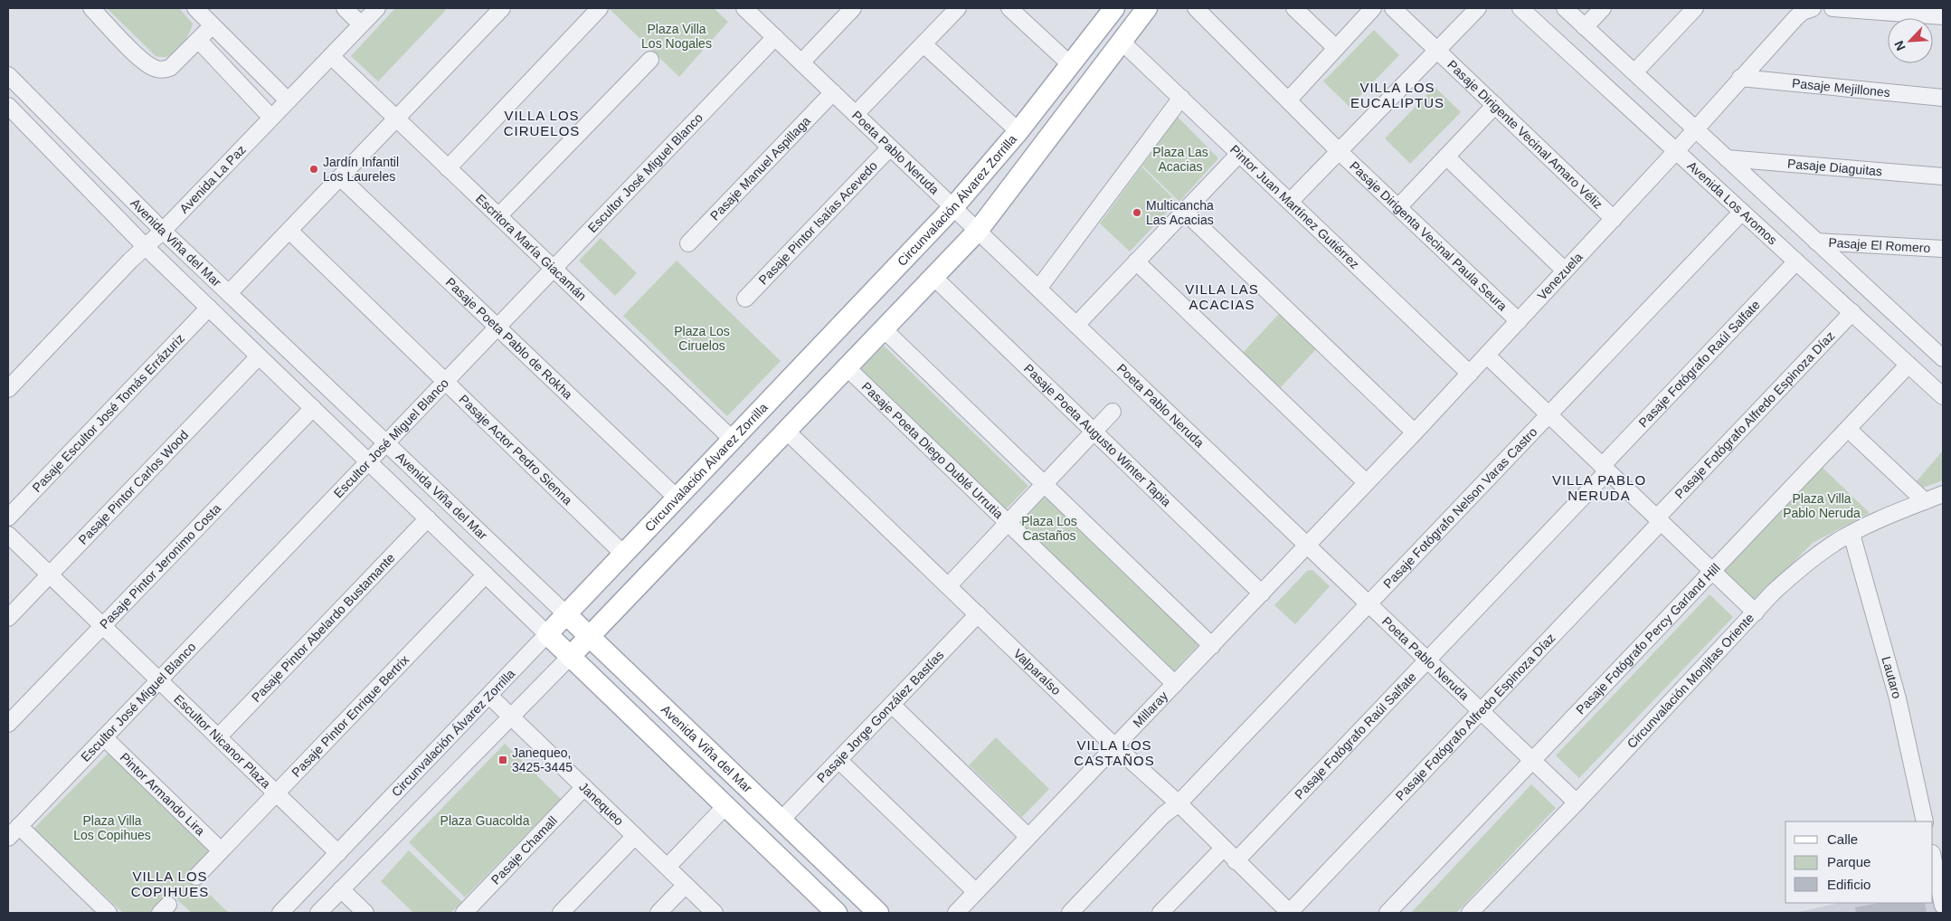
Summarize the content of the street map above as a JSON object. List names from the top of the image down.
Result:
{
  "streets": {
    "main road": ["Circunvalación Álvarez Zorrilla", "Avenida Viña del Mar"],
    "street": [
      "Pasaje Mejillones",
      "Pasaje Dirigente Vecinal Amaro Véliz",
      "Poeta Pablo Neruda",
      "Pasaje Manuel Aspillaga",
      "Pasaje Diaguitas",
      "Escultor José Miguel Blanco",
      "Avenida La Paz",
      "Avenida Los Aromos",
      "Pintor Juan Martínez Gutiérrez",
      "Pasaje Pintor Isaías Acevedo",
      "Pasaje Dirigenta Vecinal Paula Seura",
      "Pasaje El Romero",
      "Escritora María Giacamán",
      "Venezuela",
      "Pasaje Poeta Pablo de Rokha",
      "Pasaje Fotógrafo Raúl Salfate",
      "Pasaje Escultor José Tomás Errázuriz",
      "Pasaje Fotógrafo Alfredo Espinoza Díaz",
      "Pasaje Poeta Augusto Winter Tapia",
      "Pasaje Actor Pedro Sienna",
      "Pasaje Poeta Diego Dublé Urrutia",
      "Pasaje Pintor Carlos Wood",
      "Pasaje Fotógrafo Nelson Varas Castro",
      "Pasaje Pintor Jeronimo Costa",
      "Pasaje Pintor Abelardo Bustamante",
      "Pasaje Fotógrafo Percy Garland Hill",
      "Valparaíso",
      "Lautaro",
      "Circunvalación Monjitas Oriente",
      "Millaray",
      "Pasaje Pintor Enrique Bertrix",
      "Pasaje Jorge González Bastías",
      "Escultor Nicanor Plaza",
      "Pintor Armando Lira",
      "Janequeo",
      "Pasaje Chamall"
    ]
  },
  "crossings": [
    ["Pasaje Mejillones", "Venezuela"],
    ["Pasaje Dirigente Vecinal Amaro Véliz", "Venezuela"],
    ["Poeta Pablo Neruda", "Pasaje Manuel Aspillaga"],
    ["Poeta Pablo Neruda", "Escultor José Miguel Blanco"],
    ["Poeta Pablo Neruda", "Circunvalación Álvarez Zorrilla"],
    ["Poeta Pablo Neruda", "Pasaje Pintor Isaías Acevedo"],
    ["Poeta Pablo Neruda", "Venezuela"],
    ["Poeta Pablo Neruda", "Pasaje Fotógrafo Raúl Salfate"],
    ["Poeta Pablo Neruda", "Pasaje Fotógrafo Alfredo Espinoza Díaz"],
    ["Poeta Pablo Neruda", "Pasaje Fotógrafo Nelson Varas Castro"],
    ["Poeta Pablo Neruda", "Pasaje Fotógrafo Percy Garland Hill"],
    ["Poeta Pablo Neruda", "Circunvalación Monjitas Oriente"],
    ["Poeta Pablo Neruda", "Millaray"],
    ["Escultor José Miguel Blanco", "Avenida Viña del Mar"],
    ["Escultor José Miguel Blanco", "Escritora María Giacamán"],
    ["Escultor José Miguel Blanco", "Pasaje Poeta Pablo de Rokha"],
    ["Escultor José Miguel Blanco", "Pasaje Actor Pedro Sienna"],
    ["Escultor José Miguel Blanco", "Escultor Nicanor Plaza"],
    ["Escultor José Miguel Blanco", "Pintor Armando Lira"],
    ["Avenida La Paz", "Avenida Viña del Mar"],
    ["Avenida La Paz", "Escritora María Giacamán"],
    ["Circunvalación Álvarez Zorrilla", "Avenida Viña del Mar"],
    ["Circunvalación Álvarez Zorrilla", "Escritora María Giacamán"],
    ["Circunvalación Álvarez Zorrilla", "Pasaje Poeta Pablo de Rokha"],
    ["Circunvalación Álvarez Zorrilla", "Pasaje Actor Pedro Sienna"],
    ["Circunvalación Álvarez Zorrilla", "Escultor Nicanor Plaza"],
    ["Circunvalación Álvarez Zorrilla", "Janequeo"],
    ["Avenida Los Aromos", "Venezuela"],
    ["Avenida Los Aromos", "Pasaje Fotógrafo Raúl Salfate"],
    ["Avenida Los Aromos", "Pasaje Fotógrafo Alfredo Espinoza Díaz"],
    ["Avenida Los Aromos", "Pasaje Fotógrafo Nelson Varas Castro"],
    ["Avenida Los Aromos", "Pasaje Fotógrafo Percy Garland Hill"],
    ["Pintor Juan Martínez Gutiérrez", "Venezuela"],
    ["Pasaje Dirigenta Vecinal Paula Seura", "Venezuela"],
    ["Avenida Viña del Mar", "Pasaje Escultor José Tomás Errázuriz"],
    ["Avenida Viña del Mar", "Pasaje Pintor Carlos Wood"],
    ["Avenida Viña del Mar", "Pasaje Pintor Jeronimo Costa"],
    ["Avenida Viña del Mar", "Pasaje Pintor Abelardo Bustamante"],
    ["Avenida Viña del Mar", "Pasaje Pintor Enrique Bertrix"],
    ["Avenida Viña del Mar", "Pasaje Jorge González Bastías"],
    ["Venezuela", "Millaray"],
    ["Pasaje Fotógrafo Raúl Salfate", "Valparaíso"],
    ["Pasaje Fotógrafo Alfredo Espinoza Díaz", "Valparaíso"],
    ["Pasaje Poeta Augusto Winter Tapia", "Millaray"],
    ["Pasaje Poeta Diego Dublé Urrutia", "Millaray"],
    ["Pasaje Pintor Carlos Wood", "Escultor Nicanor Plaza"],
    ["Pasaje Fotógrafo Nelson Varas Castro", "Valparaíso"],
    ["Pasaje Pintor Jeronimo Costa", "Escultor Nicanor Plaza"],
    ["Pasaje Pintor Abelardo Bustamante", "Escultor Nicanor Plaza"],
    ["Valparaíso", "Millaray"],
    ["Valparaíso", "Pasaje Jorge González Bastías"],
    ["Lautaro", "Circunvalación Monjitas Oriente"],
    ["Pasaje Pintor Enrique Bertrix", "Escultor Nicanor Plaza"],
    ["Pasaje Pintor Enrique Bertrix", "Pintor Armando Lira"],
    ["Janequeo", "Pasaje Chamall"]
  ],
  "districts": [
    "VILLA LOS EUCALIPTUS",
    "VILLA LOS CIRUELOS",
    "VILLA LAS ACACIAS",
    "VILLA PABLO NERUDA",
    "VILLA LOS CASTAÑOS",
    "VILLA LOS COPIHUES"
  ],
  "parks": [
    "Plaza Villa Los Nogales",
    "Plaza Las Acacias",
    "Plaza Los Ciruelos",
    "Plaza Villa Pablo Neruda",
    "Plaza Los Castaños",
    "Plaza Villa Los Copihues",
    "Plaza Guacolda"
  ],
  "places": {
    "other": ["Jardín Infantil Los Laureles", "Multicancha Las Acacias"],
    "transit": ["Janequeo, 3425-3445"]
  },
  "legend": ["Calle", "Parque", "Edificio"],
  "north": "bottom left"
}
